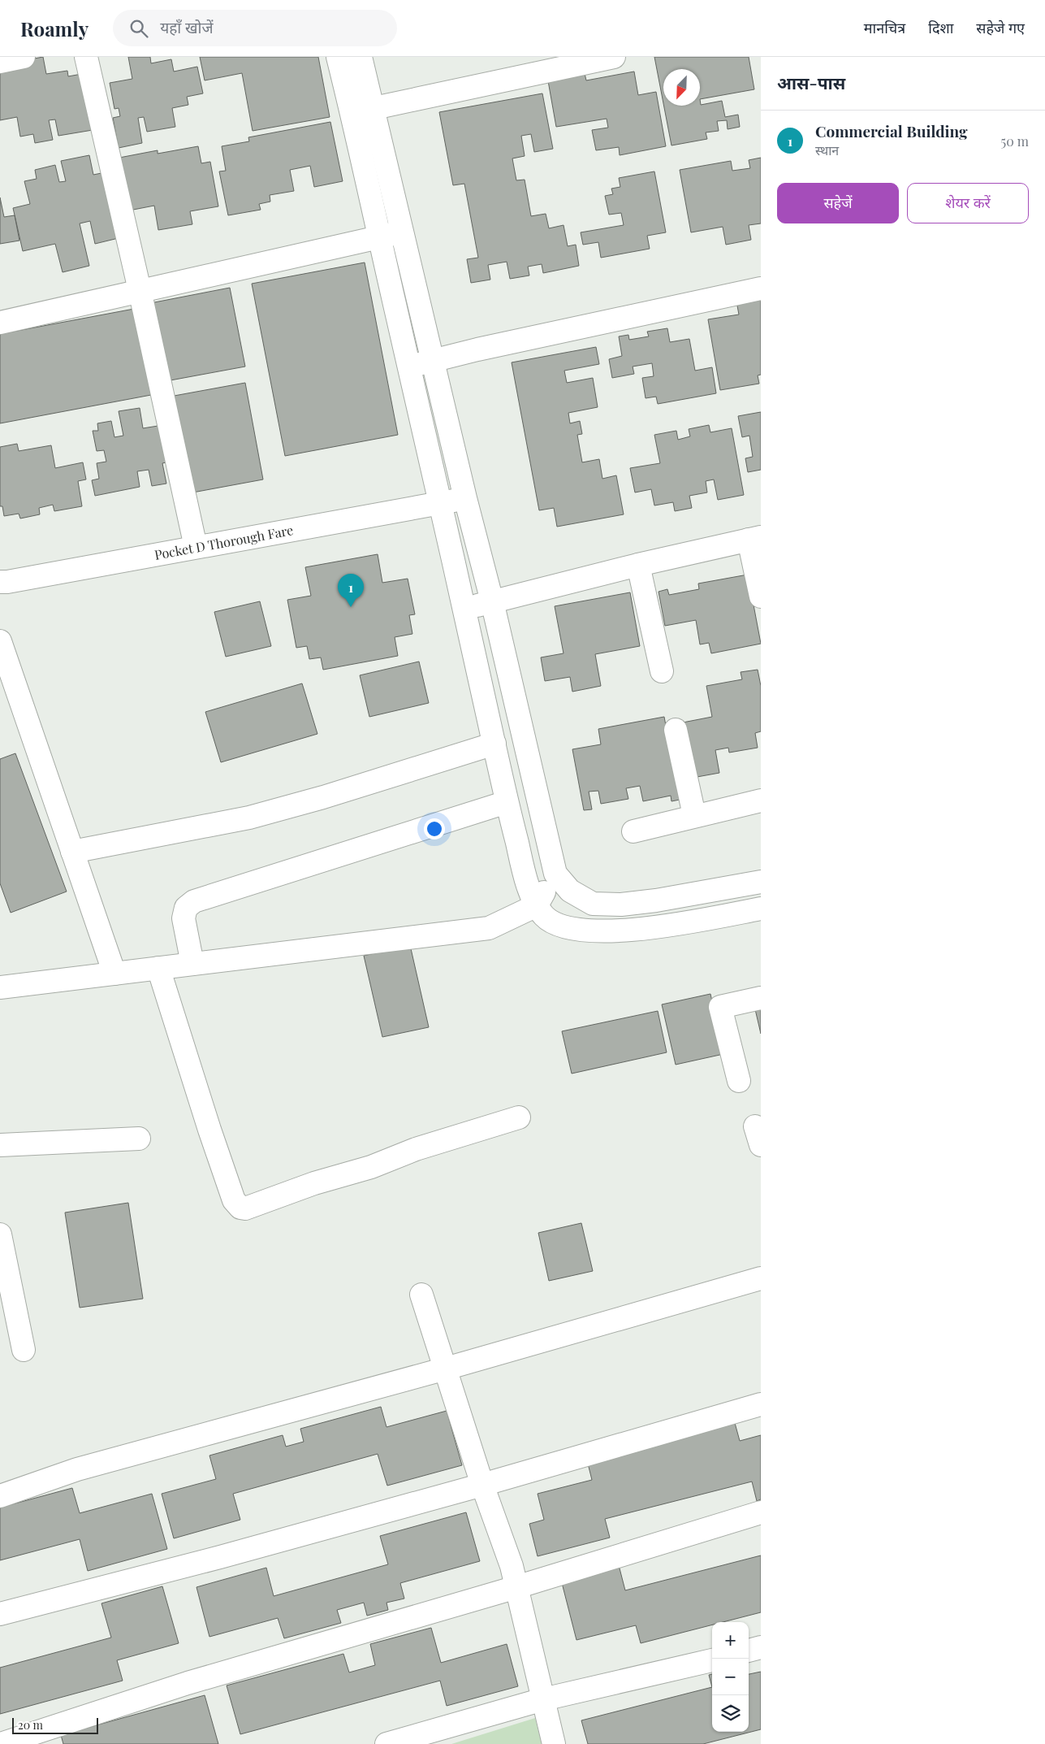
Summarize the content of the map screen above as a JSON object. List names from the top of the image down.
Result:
{
  "streets": {
    "street": ["Pocket D Thorough Fare"]
  },
  "scale_bar": "20 m",
  "north": "bottom left",
  "page": {
    "header": "Roamly",
    "search": "यहाँ खोजें",
    "nav": ["मानचित्र", "दिशा", "सहेजे गए"],
    "heading": "आस-पास",
    "list": [
      {
        "mark": "1",
        "name": "Commercial Building",
        "note": "स्थान",
        "value": "50 m"
      }
    ],
    "buttons": ["सहेजें", "शेयर करें"],
    "pins": "1",
    "map_buttons": ["+", "−"],
    "scale": "20 m"
  }
}
